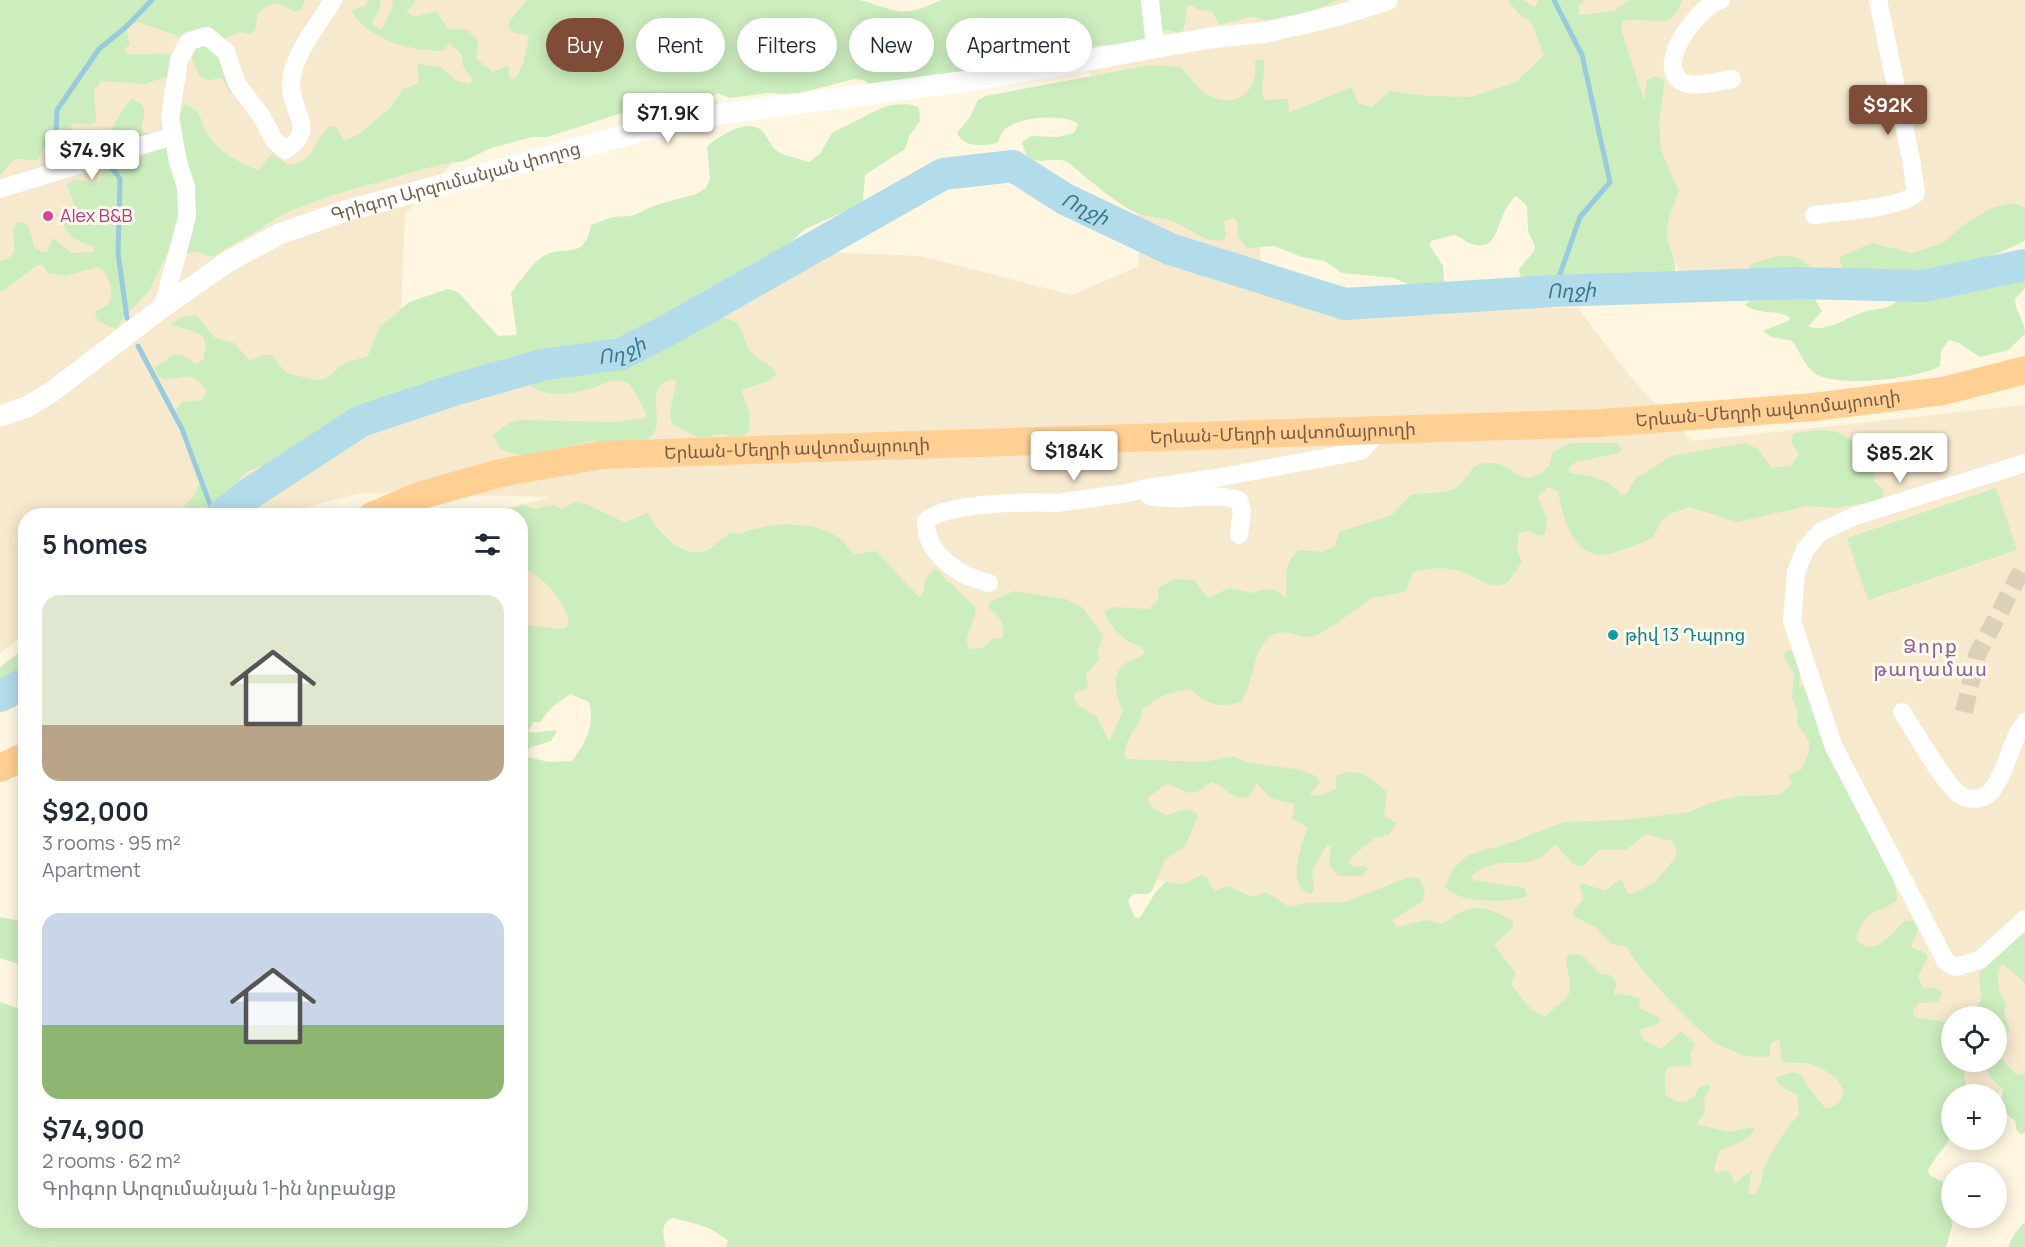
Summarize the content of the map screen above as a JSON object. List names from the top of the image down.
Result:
{
  "streets": {
    "highway": ["Երևան-Մեղրի ավտոմայրուղի"],
    "street": ["Գրիգոր Արզումանյան փողոց"]
  },
  "districts": ["Ձորք թաղամաս"],
  "water": ["Ողջի"],
  "places": ["Alex B&B", "թիվ 13 Դպրոց"],
  "page": {
    "chip": [
      "Buy",
      "Rent",
      "Filters",
      "New",
      "Apartment"
    ],
    "price": [
      "$92K",
      "$71.9K",
      "$74.9K",
      "$184K",
      "$85.2K"
    ],
    "heading": "5 homes",
    "list": [
      {
        "name": "$92,000",
        "note": "3 rooms · 95 m² · Apartment"
      },
      {
        "name": "$74,900",
        "note": "2 rooms · 62 m² · Գրիգոր Արզումանյան 1-ին նրբանցք"
      }
    ],
    "map_buttons": ["+", "−"]
  }
}
